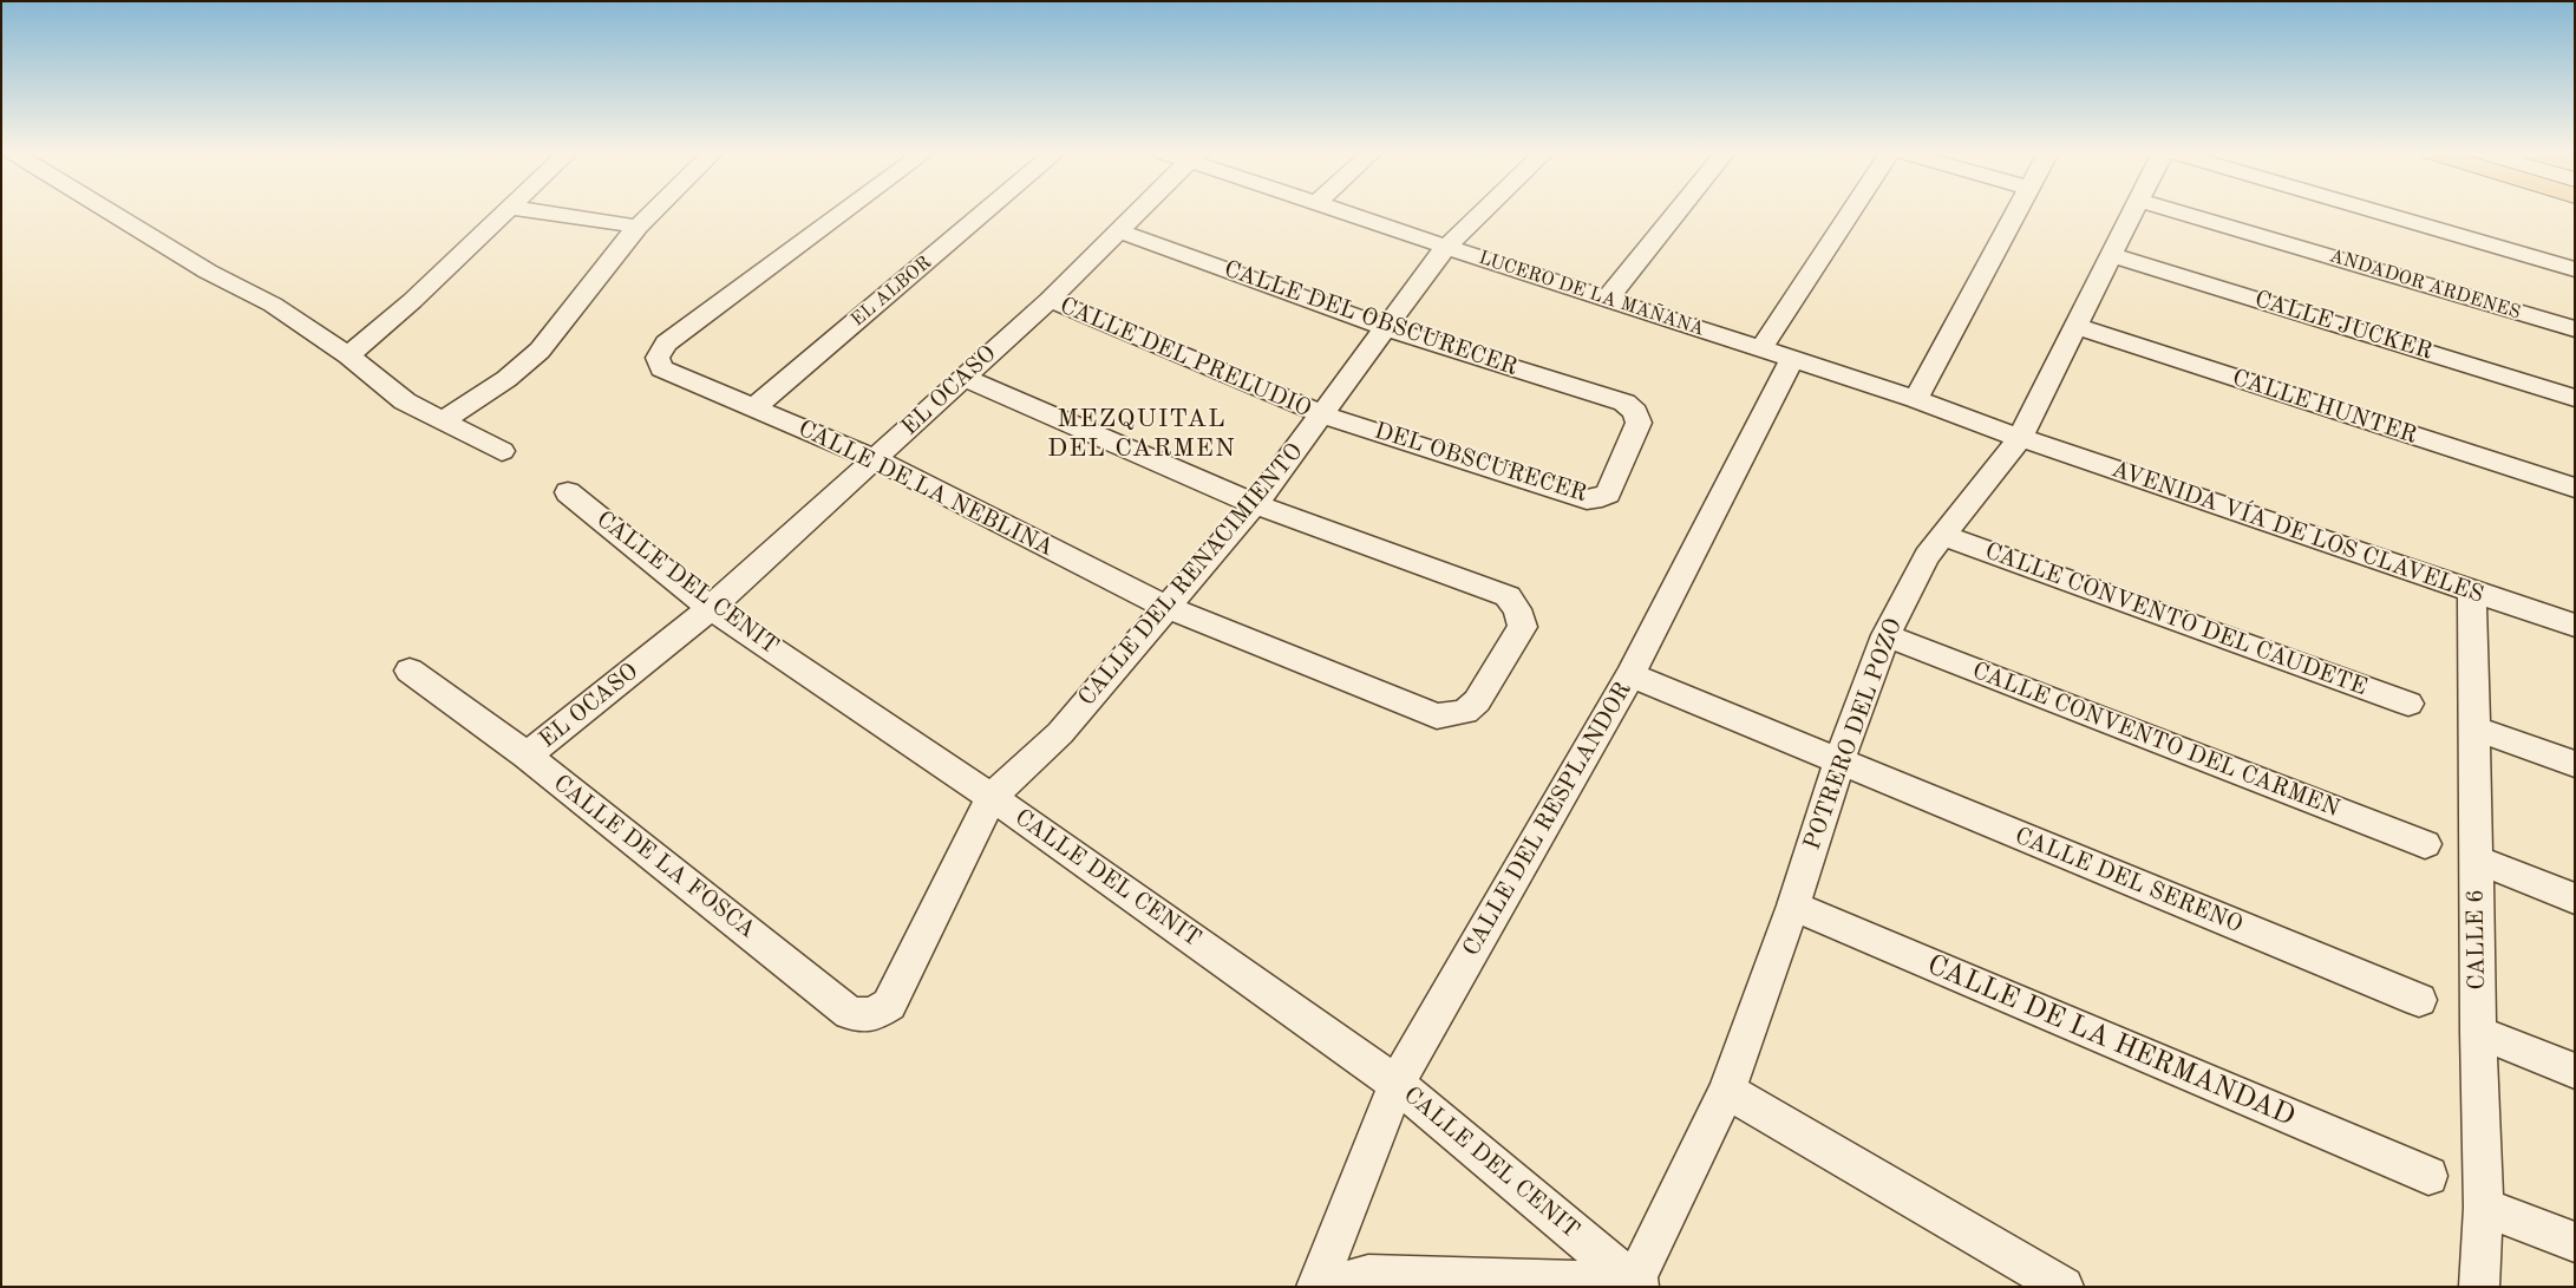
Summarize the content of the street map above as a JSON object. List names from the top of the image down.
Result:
{
  "streets": {
    "street": [
      "ANDADOR ARDENES",
      "EL ALBOR",
      "LUCERO DE LA MAÑANA",
      "CALLE DEL OBSCURECER",
      "CALLE JUCKER",
      "CALLE DEL PRELUDIO",
      "EL OCASO",
      "CALLE HUNTER",
      "DEL OBSCURECER",
      "CALLE DE LA NEBLINA",
      "AVENIDA VÍA DE LOS CLAVELES",
      "CALLE DEL RENACIMIENTO",
      "CALLE DEL CENIT",
      "CALLE CONVENTO DEL CAUDETE",
      "POTRERO DEL POZO",
      "CALLE CONVENTO DEL CARMEN",
      "CALLE DEL RESPLANDOR",
      "CALLE DE LA FOSCA",
      "CALLE DEL SERENO",
      "CALLE 6",
      "CALLE DE LA HERMANDAD"
    ]
  },
  "crossings": [
    ["EL ALBOR", "CALLE DE LA NEBLINA"],
    ["LUCERO DE LA MAÑANA", "AVENIDA VÍA DE LOS CLAVELES"],
    ["LUCERO DE LA MAÑANA", "CALLE DEL RENACIMIENTO"],
    ["LUCERO DE LA MAÑANA", "POTRERO DEL POZO"],
    ["LUCERO DE LA MAÑANA", "CALLE DEL RESPLANDOR"],
    ["CALLE DEL OBSCURECER", "EL OCASO"],
    ["CALLE DEL OBSCURECER", "DEL OBSCURECER"],
    ["CALLE DEL OBSCURECER", "CALLE DEL RENACIMIENTO"],
    ["CALLE JUCKER", "POTRERO DEL POZO"],
    ["CALLE DEL PRELUDIO", "EL OCASO"],
    ["CALLE DEL PRELUDIO", "DEL OBSCURECER"],
    ["CALLE DEL PRELUDIO", "CALLE DEL RENACIMIENTO"],
    ["EL OCASO", "CALLE DE LA NEBLINA"],
    ["EL OCASO", "CALLE DEL CENIT"],
    ["EL OCASO", "CALLE DE LA FOSCA"],
    ["CALLE HUNTER", "POTRERO DEL POZO"],
    ["DEL OBSCURECER", "CALLE DEL RENACIMIENTO"],
    ["CALLE DE LA NEBLINA", "CALLE DEL RENACIMIENTO"],
    ["AVENIDA VÍA DE LOS CLAVELES", "POTRERO DEL POZO"],
    ["AVENIDA VÍA DE LOS CLAVELES", "CALLE 6"],
    ["CALLE DEL RENACIMIENTO", "CALLE DEL CENIT"],
    ["CALLE DEL RENACIMIENTO", "CALLE DE LA FOSCA"],
    ["CALLE DEL CENIT", "POTRERO DEL POZO"],
    ["CALLE DEL CENIT", "CALLE DEL RESPLANDOR"],
    ["CALLE CONVENTO DEL CAUDETE", "POTRERO DEL POZO"],
    ["POTRERO DEL POZO", "CALLE CONVENTO DEL CARMEN"],
    ["POTRERO DEL POZO", "CALLE DEL SERENO"],
    ["POTRERO DEL POZO", "CALLE DE LA HERMANDAD"],
    ["CALLE DEL RESPLANDOR", "CALLE DEL SERENO"]
  ],
  "districts": ["MEZQUITAL DEL CARMEN"]
}
